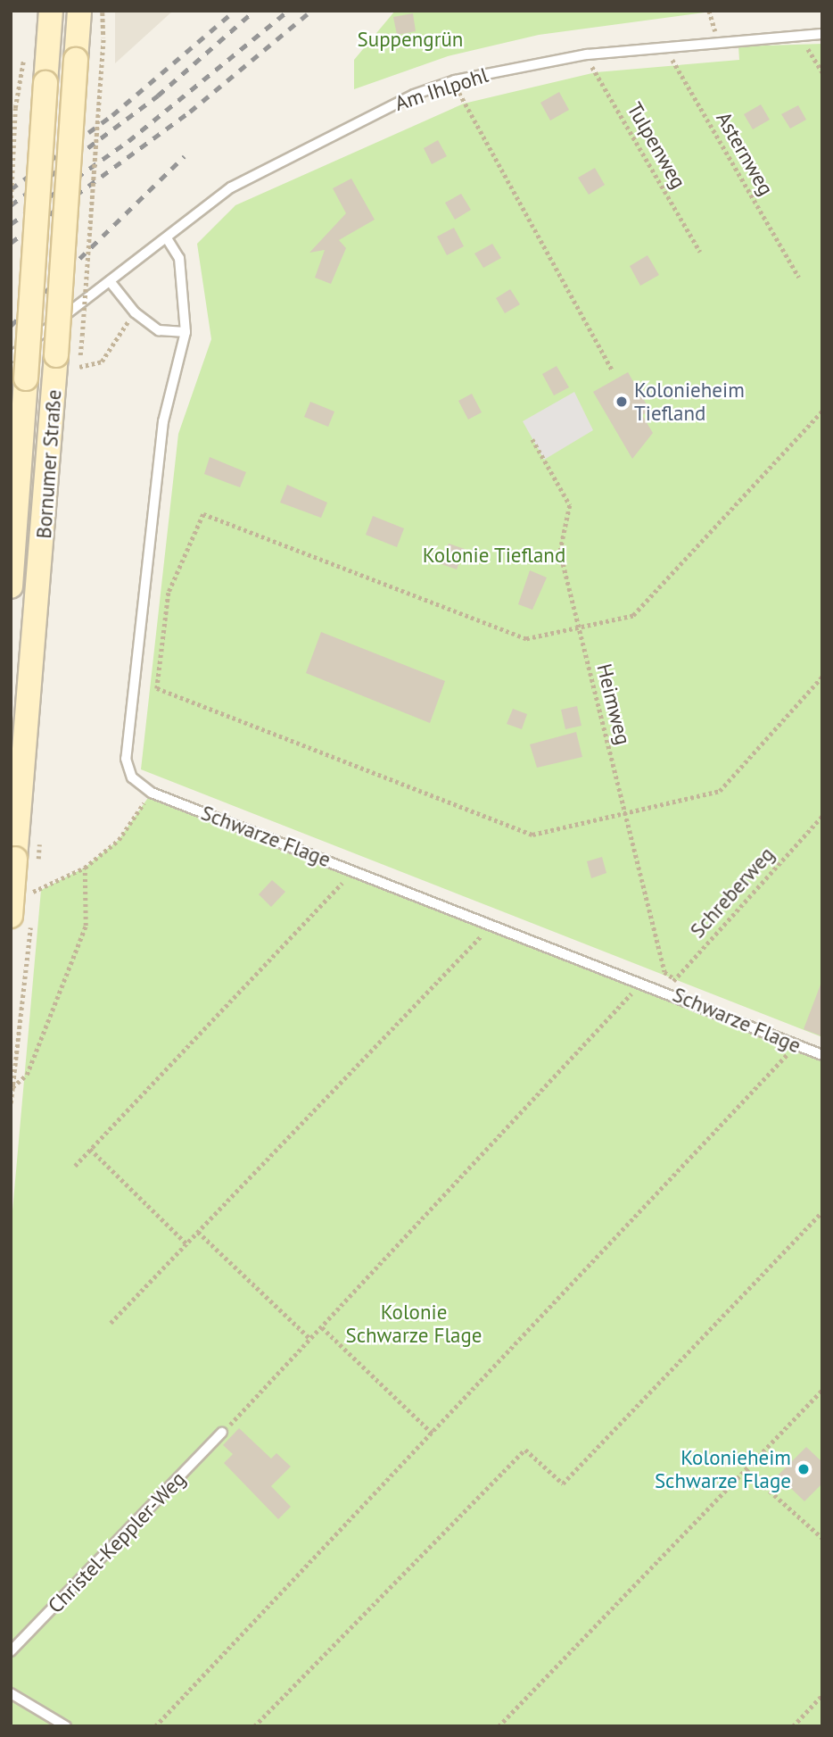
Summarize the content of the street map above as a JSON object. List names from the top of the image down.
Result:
{
  "streets": {
    "main road": ["Bornumer Straße"],
    "lane": ["Am Ihlpohl", "Schwarze Flage", "Christel-Keppler-Weg"],
    "path": [
      "Tulpenweg",
      "Asternweg",
      "Heimweg",
      "Schreberweg"
    ]
  },
  "crossings": [
    ["Am Ihlpohl", "Tulpenweg"],
    ["Am Ihlpohl", "Asternweg"],
    ["Am Ihlpohl", "Schwarze Flage"],
    ["Heimweg", "Schreberweg"],
    ["Schwarze Flage", "Schreberweg"]
  ],
  "parks": ["Suppengrün", "Kolonie Tiefland", "Kolonie Schwarze Flage"],
  "places": ["Kolonieheim Tiefland", "Kolonieheim Schwarze Flage"]
}
